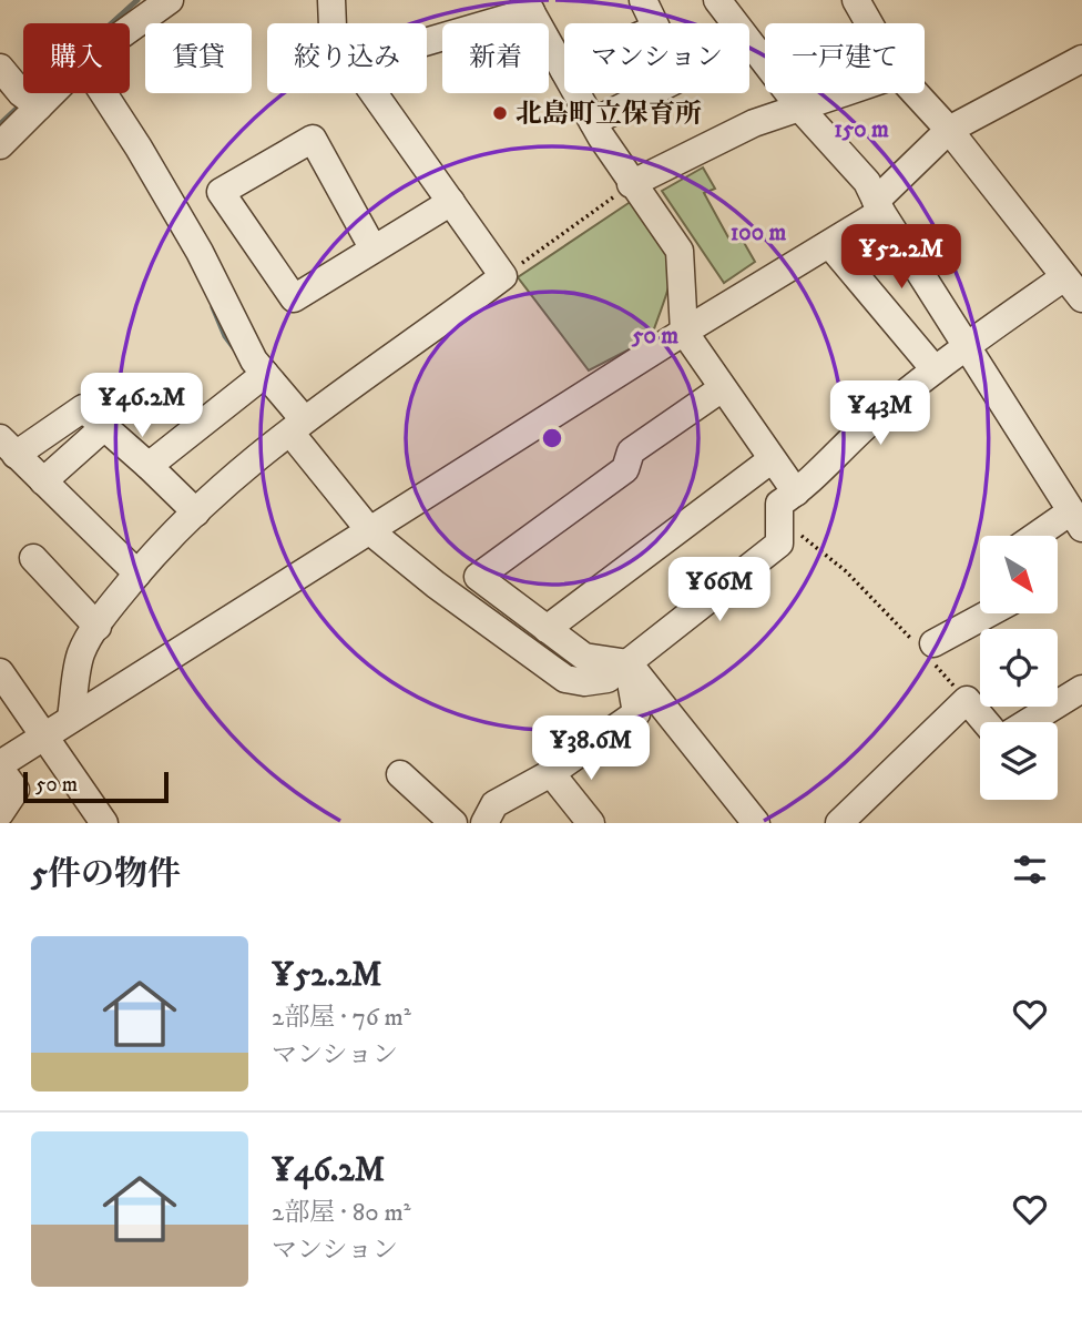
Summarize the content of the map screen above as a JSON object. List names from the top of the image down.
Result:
{
  "places": ["北島町立保育所"],
  "scale_bar": "50 m",
  "north": "bottom right",
  "page": {
    "chip": [
      "購入",
      "賃貸",
      "絞り込み",
      "新着",
      "マンション",
      "一戸建て"
    ],
    "price": [
      "¥52.2M",
      "¥46.2M",
      "¥43M",
      "¥66M",
      "¥38.6M"
    ],
    "scale": "50 m",
    "heading": "5件の物件",
    "list": [
      {
        "name": "¥52.2M",
        "note": "2部屋 · 76 m² · マンション"
      },
      {
        "name": "¥46.2M",
        "note": "2部屋 · 80 m² · マンション"
      }
    ]
  },
  "rings": ["150 m", "100 m", "50 m"]
}
